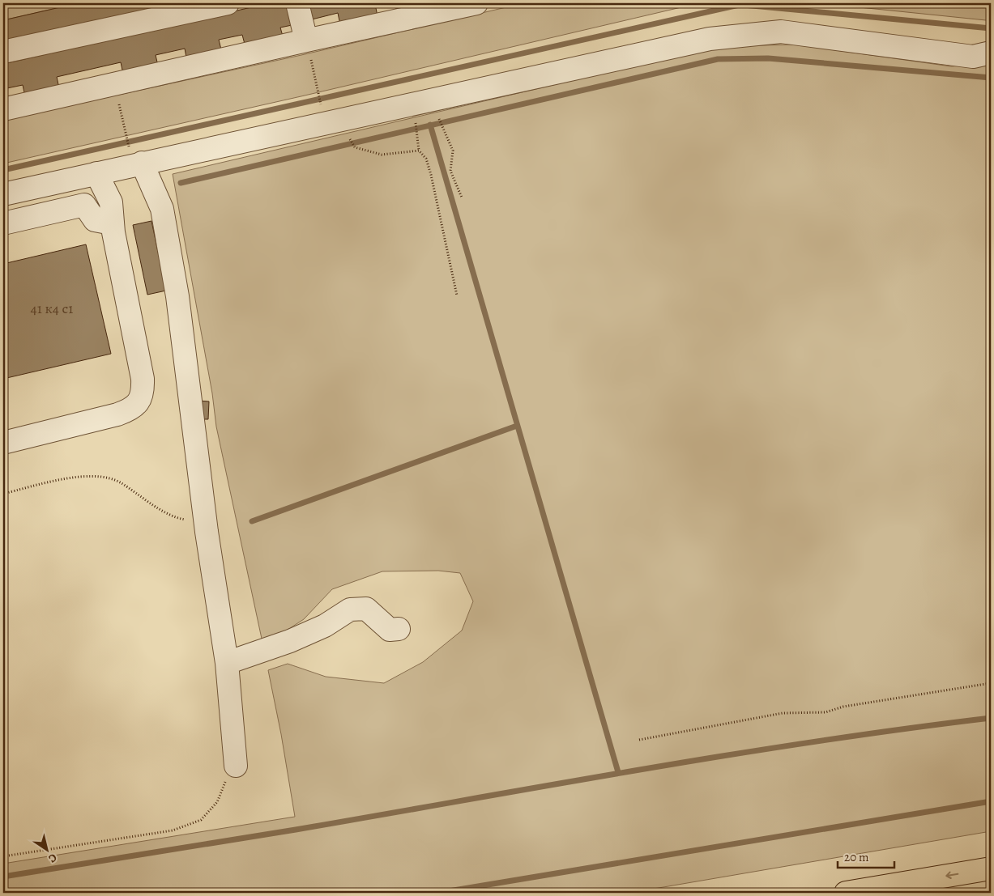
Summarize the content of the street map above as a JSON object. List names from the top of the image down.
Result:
{
  "house_numbers": ["41 к4 с1"],
  "scale_bar": "20 m",
  "north": "bottom right"
}
